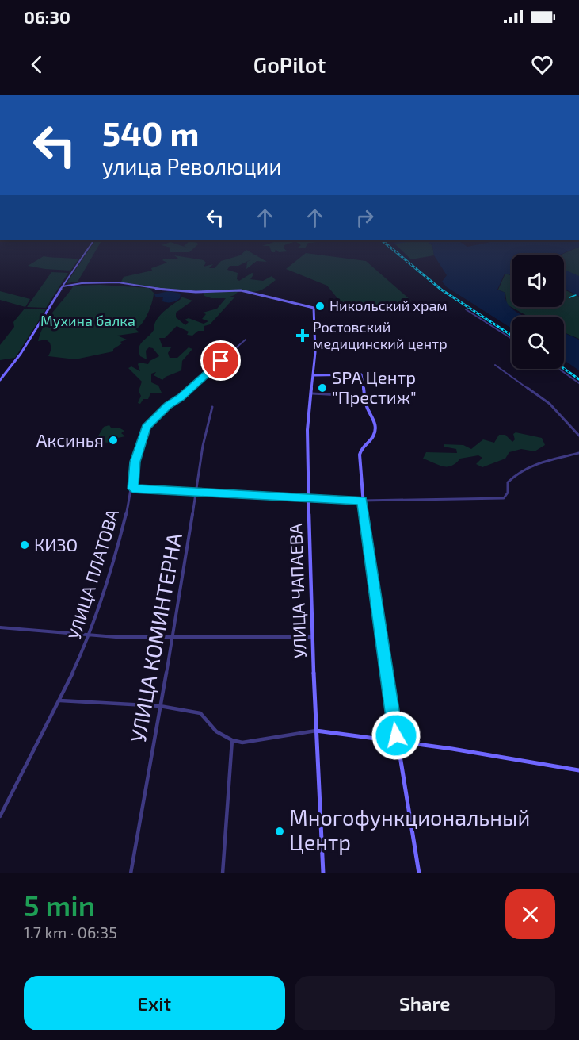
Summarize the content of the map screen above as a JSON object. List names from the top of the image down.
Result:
{
  "streets": {
    "main road": ["УЛИЦА ЧАПАЕВА"],
    "street": ["УЛИЦА ПЛАТОВА", "УЛИЦА КОМИНТЕРНА"]
  },
  "parks": ["Мухина балка"],
  "places": {
    "other": [
      "Никольский храм",
      "SPA Центр \"Престиж\"",
      "Аксинья",
      "КИЗО",
      "Многофункциональный Центр"
    ],
    "health": ["Ростовский медицинский центр"]
  },
  "page": {
    "status": "06:30",
    "header": "GoPilot",
    "turn": ["540 m", "улица Революции"],
    "heading": ["5 min", "1.7 km · 06:35"],
    "buttons": ["Exit", "Share"]
  }
}
